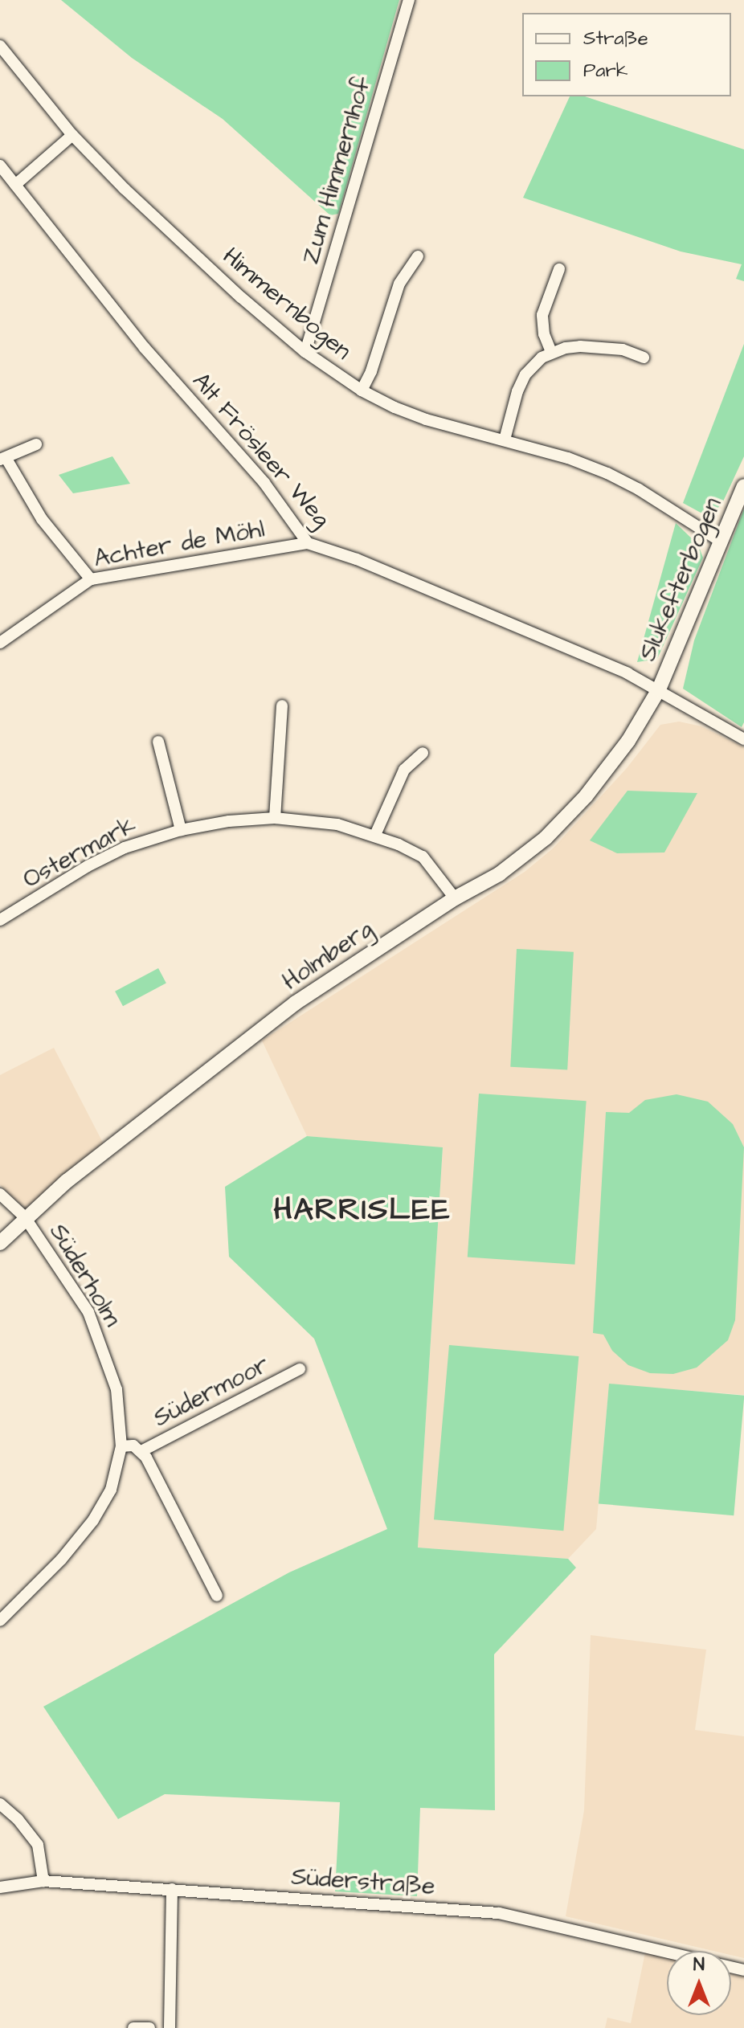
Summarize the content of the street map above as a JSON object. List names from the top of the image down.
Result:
{
  "streets": {
    "street": [
      "Zum Himmernhof",
      "Himmernbogen",
      "Alt Frösleer Weg",
      "Achter de Möhl",
      "Slukefterbogen",
      "Ostermark",
      "Holmberg",
      "Süderholm",
      "Südermoor",
      "Süderstraße"
    ]
  },
  "crossings": [
    ["Zum Himmernhof", "Himmernbogen"],
    ["Himmernbogen", "Slukefterbogen"],
    ["Alt Frösleer Weg", "Achter de Möhl"],
    ["Alt Frösleer Weg", "Slukefterbogen"],
    ["Alt Frösleer Weg", "Holmberg"],
    ["Slukefterbogen", "Holmberg"],
    ["Ostermark", "Holmberg"],
    ["Holmberg", "Süderholm"],
    ["Süderholm", "Südermoor"]
  ],
  "districts": ["HARRISLEE"],
  "legend": ["Straße", "Park"],
  "north": "top"
}
